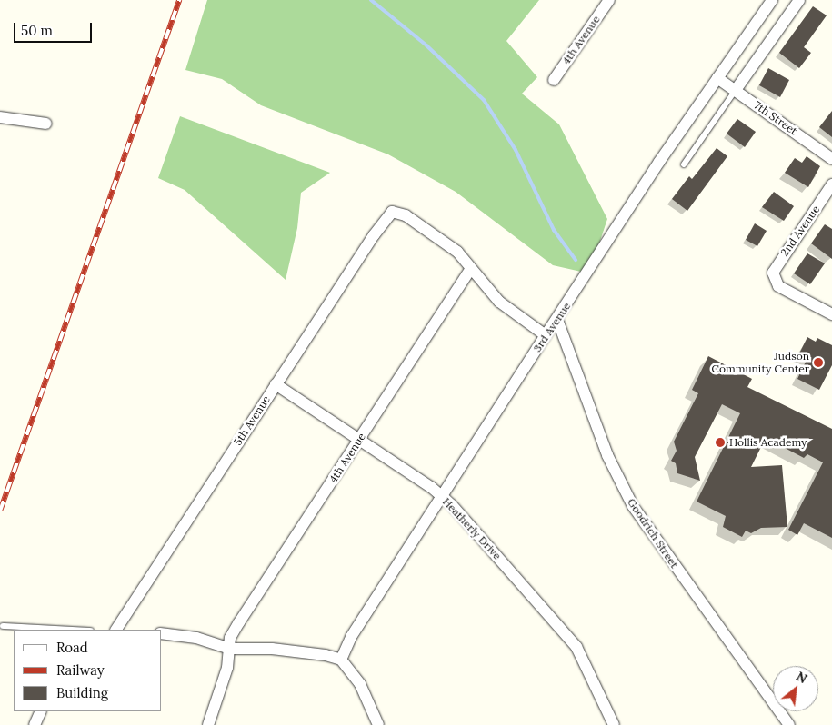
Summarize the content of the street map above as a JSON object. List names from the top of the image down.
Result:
{
  "streets": {
    "street": [
      "4th Avenue",
      "7th Street",
      "2nd Avenue",
      "3rd Avenue",
      "5th Avenue",
      "Heatherly Drive",
      "Goodrich Street"
    ]
  },
  "crossings": [
    ["4th Avenue", "5th Avenue"],
    ["4th Avenue", "Heatherly Drive"],
    ["7th Street", "3rd Avenue"],
    ["3rd Avenue", "Heatherly Drive"],
    ["3rd Avenue", "Goodrich Street"],
    ["5th Avenue", "Heatherly Drive"]
  ],
  "places": ["Judson Community Center", "Hollis Academy"],
  "legend": ["Road", "Railway", "Building"],
  "scale_bar": "50 m",
  "north": "top right"
}
